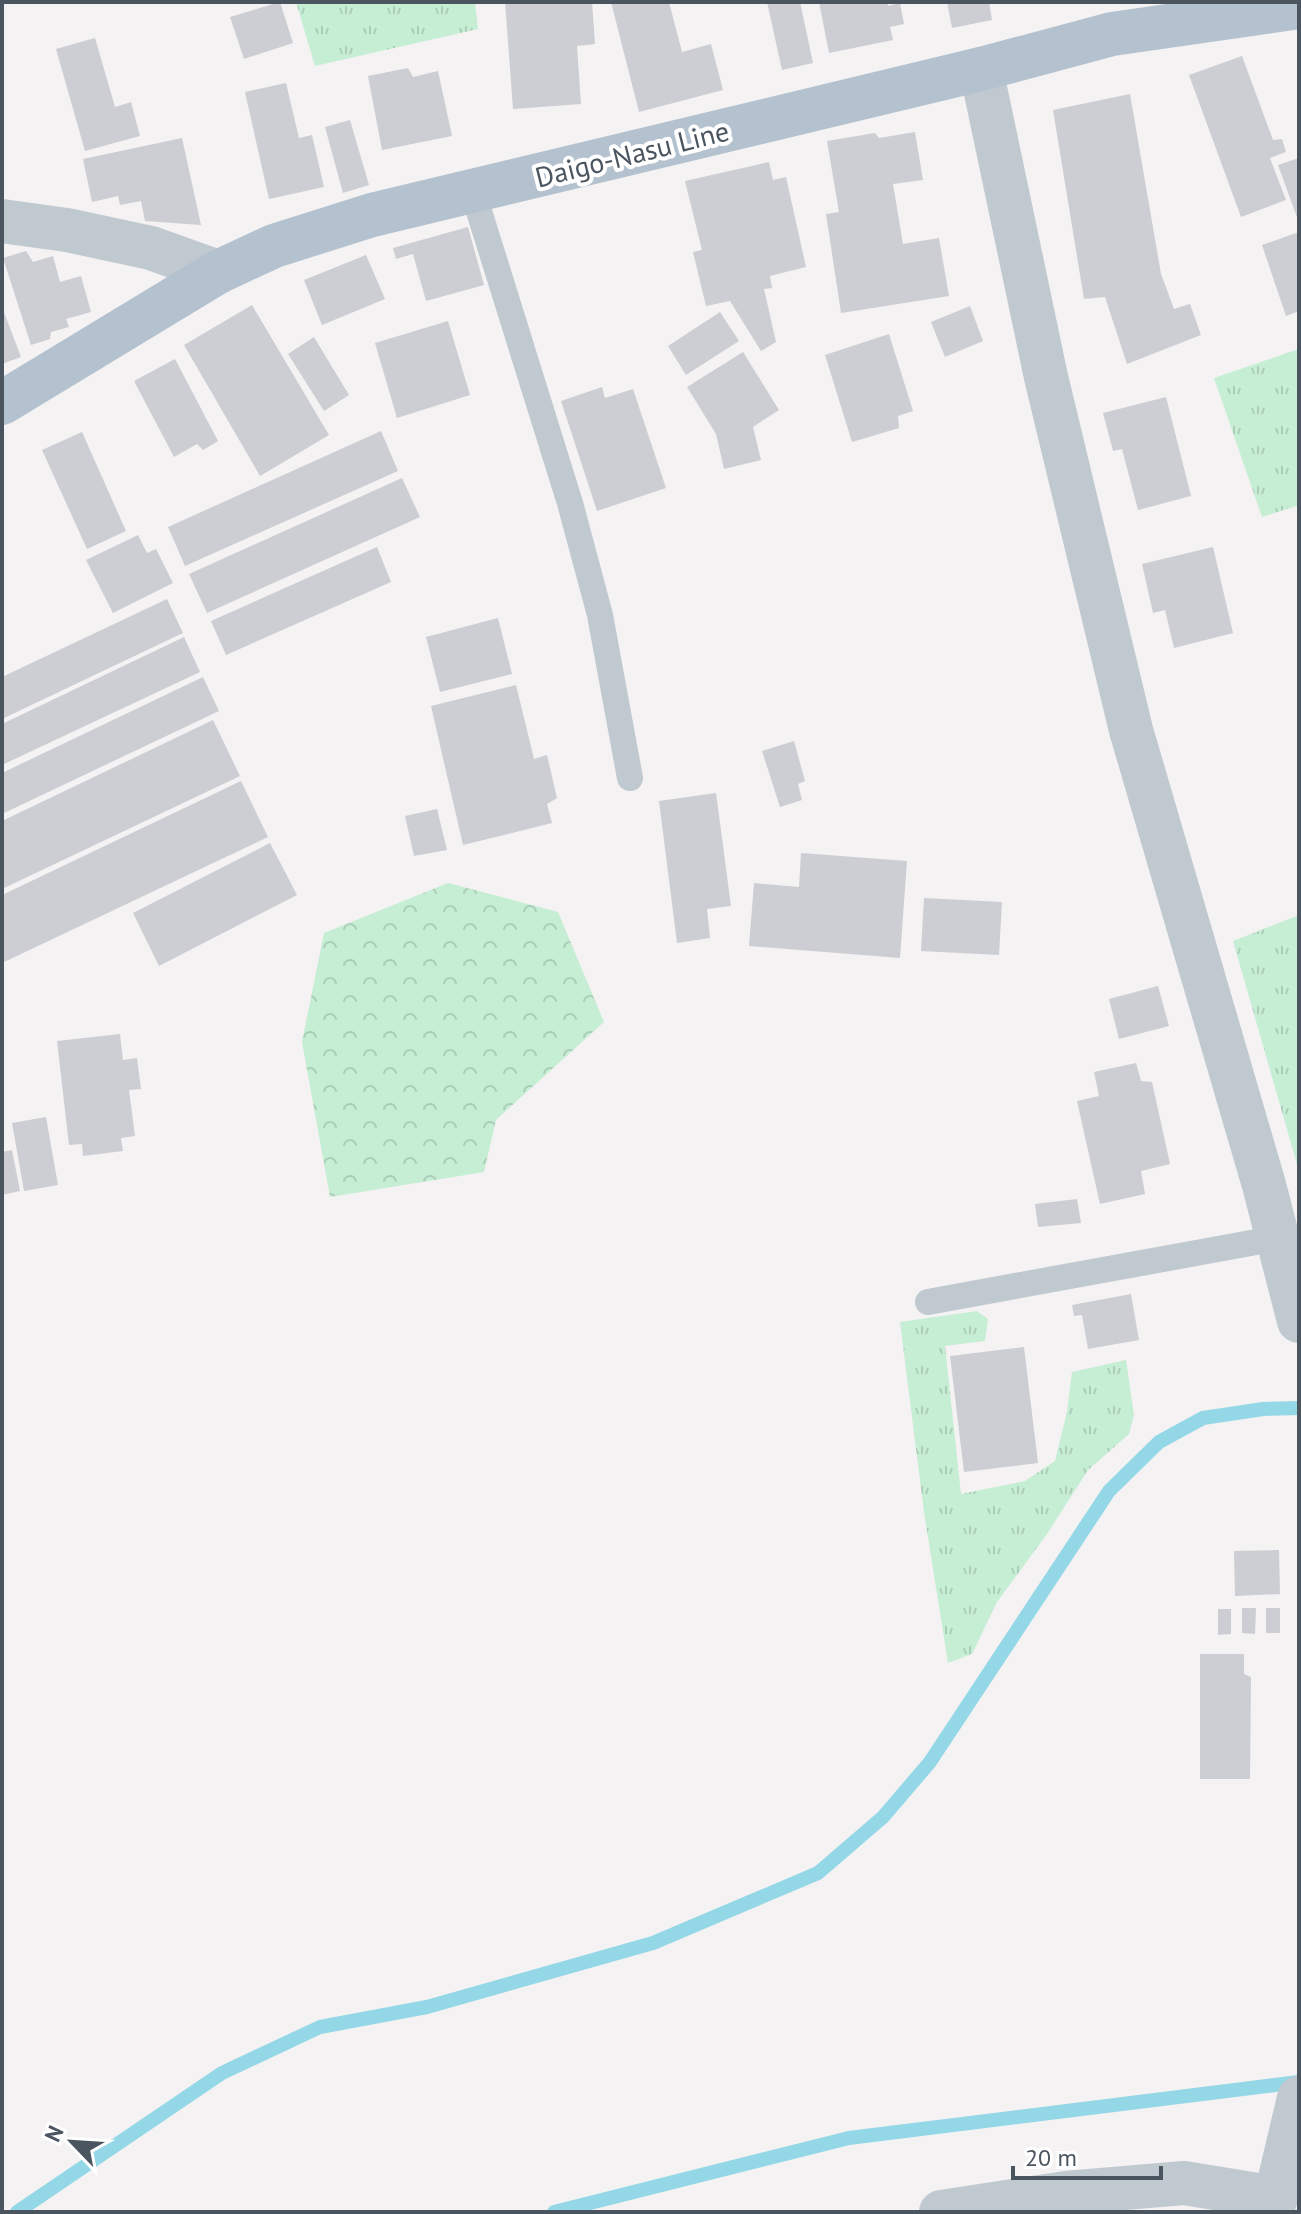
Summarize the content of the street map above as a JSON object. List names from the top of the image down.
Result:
{
  "streets": {
    "main road": ["Daigo-Nasu Line"]
  },
  "scale_bar": "20 m",
  "north": "top left"
}
